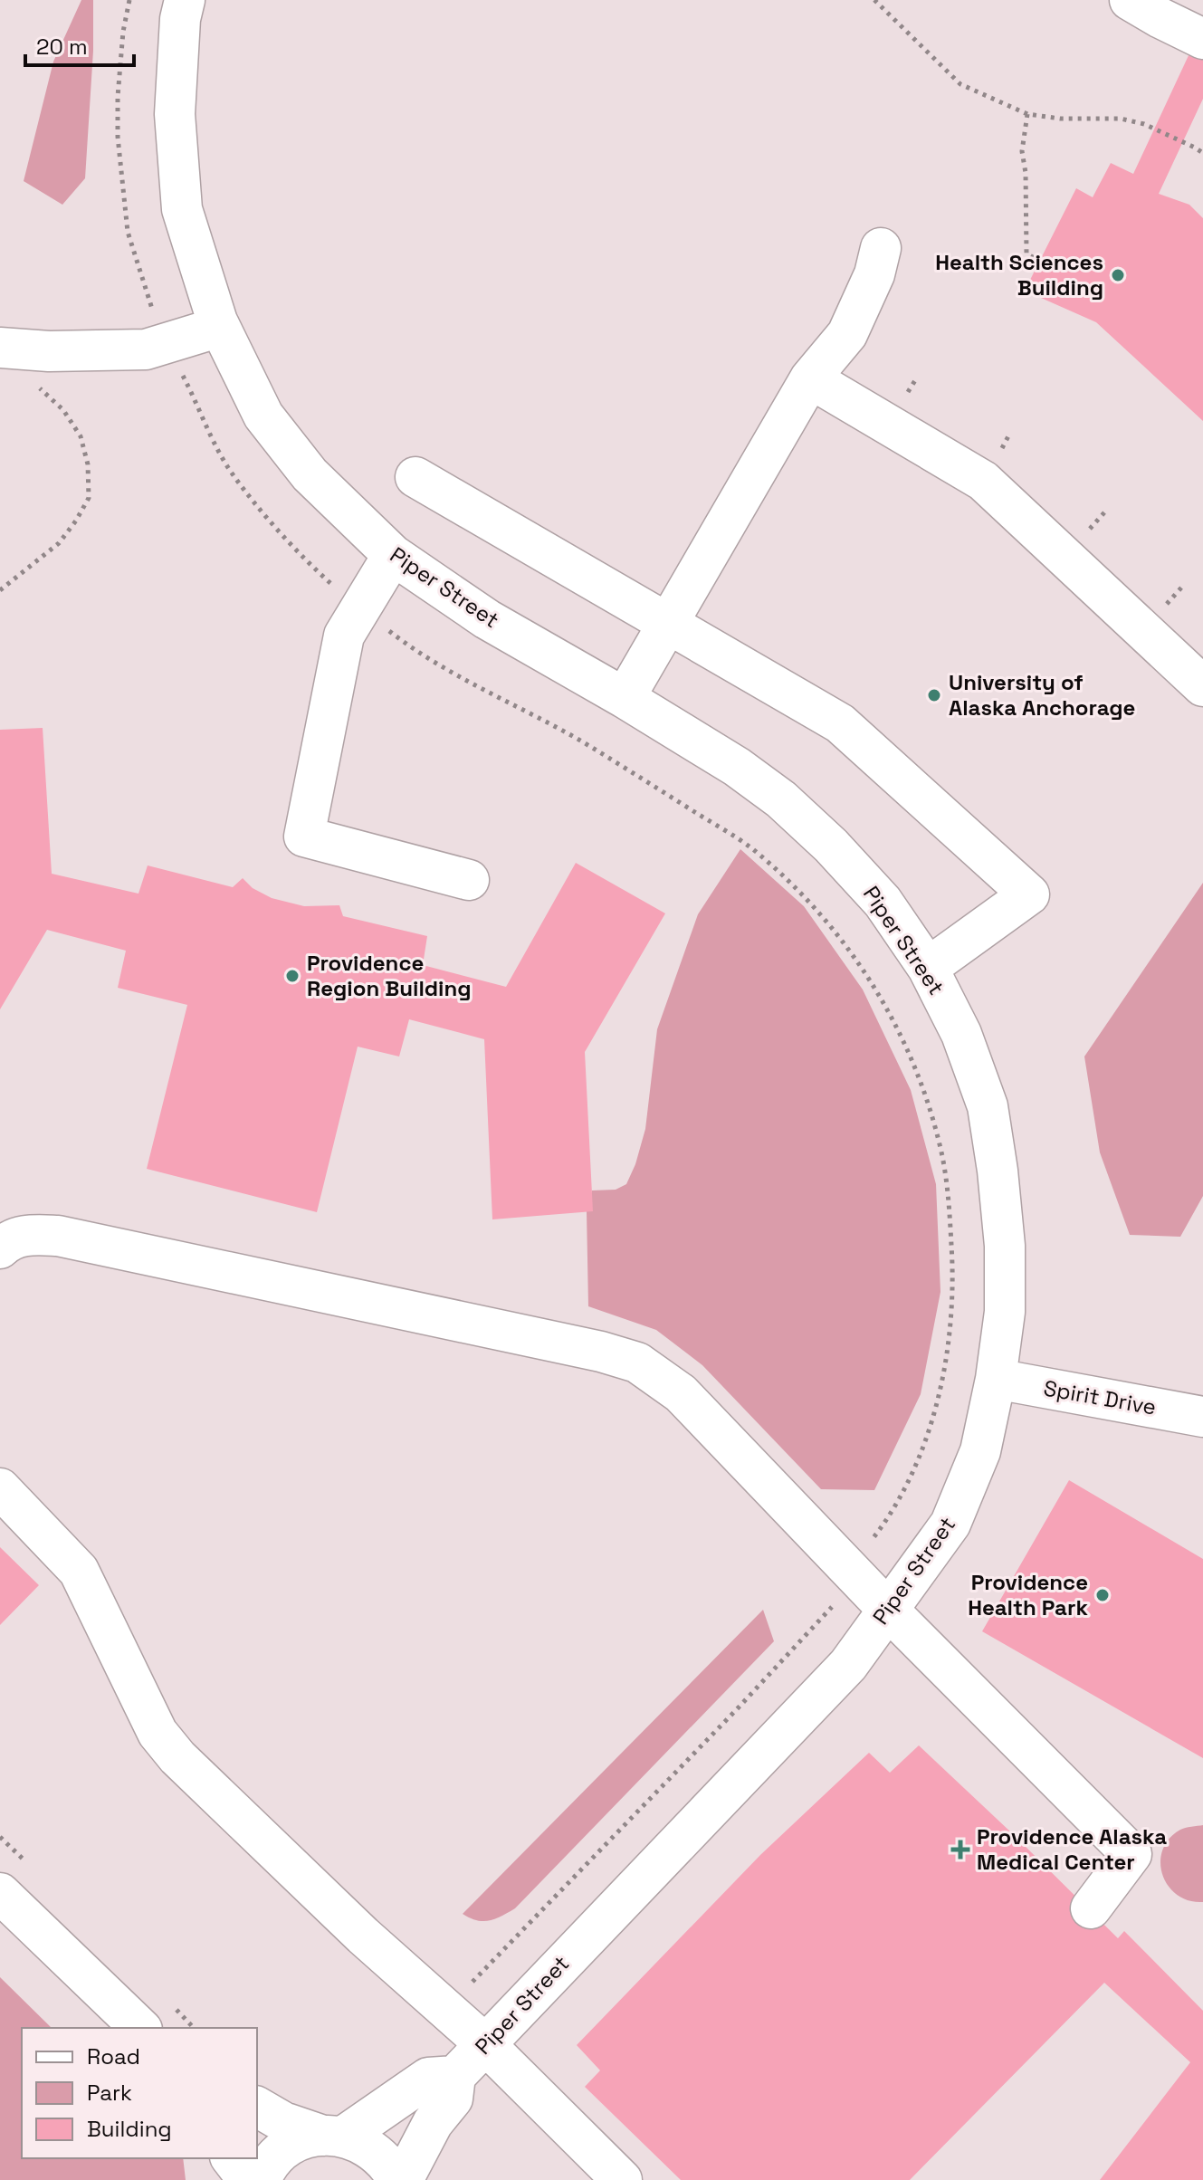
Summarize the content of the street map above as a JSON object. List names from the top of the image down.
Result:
{
  "streets": {
    "street": ["Piper Street", "Spirit Drive"]
  },
  "crossings": [
    ["Piper Street", "Spirit Drive"]
  ],
  "places": {
    "other": [
      "Health Sciences Building",
      "University of Alaska Anchorage",
      "Providence Region Building",
      "Providence Health Park"
    ],
    "health": ["Providence Alaska Medical Center"]
  },
  "legend": ["Road", "Park", "Building"],
  "scale_bar": "20 m"
}
